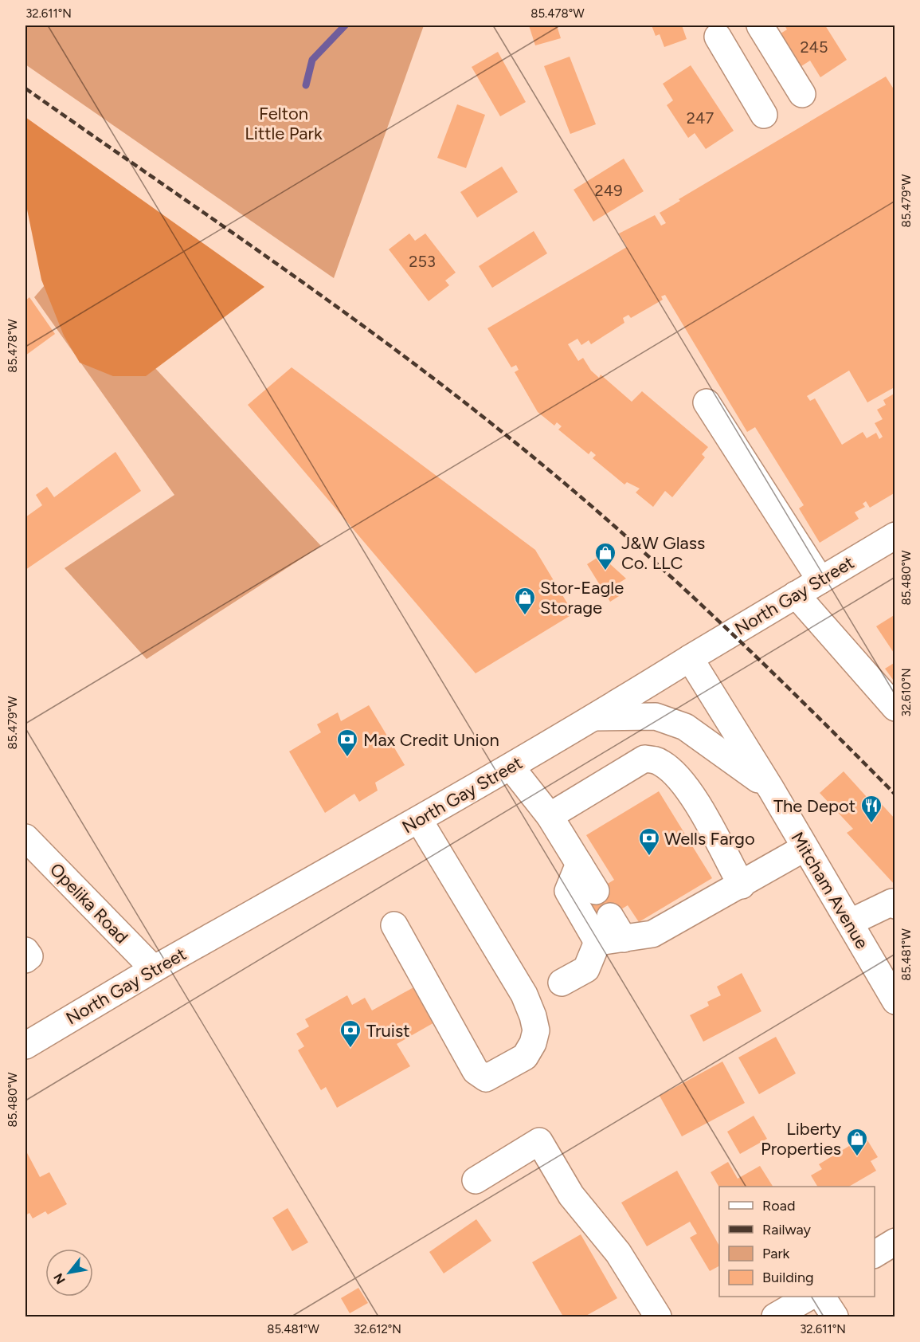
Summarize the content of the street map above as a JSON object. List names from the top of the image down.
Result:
{
  "streets": {
    "main road": ["North Gay Street", "Mitcham Avenue", "Opelika Road"]
  },
  "crossings": [
    ["North Gay Street", "Mitcham Avenue"],
    ["North Gay Street", "Opelika Road"]
  ],
  "parks": ["Felton Little Park"],
  "places": {
    "shop": ["J&W Glass Co. LLC", "Stor-Eagle Storage", "Liberty Properties"],
    "bank": ["Max Credit Union", "Wells Fargo", "Truist"],
    "restaurant": ["The Depot"]
  },
  "house_numbers": [
    "245",
    "247",
    "249",
    "253"
  ],
  "legend": [
    "Road",
    "Railway",
    "Park",
    "Building"
  ],
  "north": "bottom left",
  "coordinates": [
    "32.611°N",
    "85.478°W",
    "85.479°W",
    "85.480°W",
    "32.610°N",
    "85.481°W",
    "32.612°N"
  ]
}
